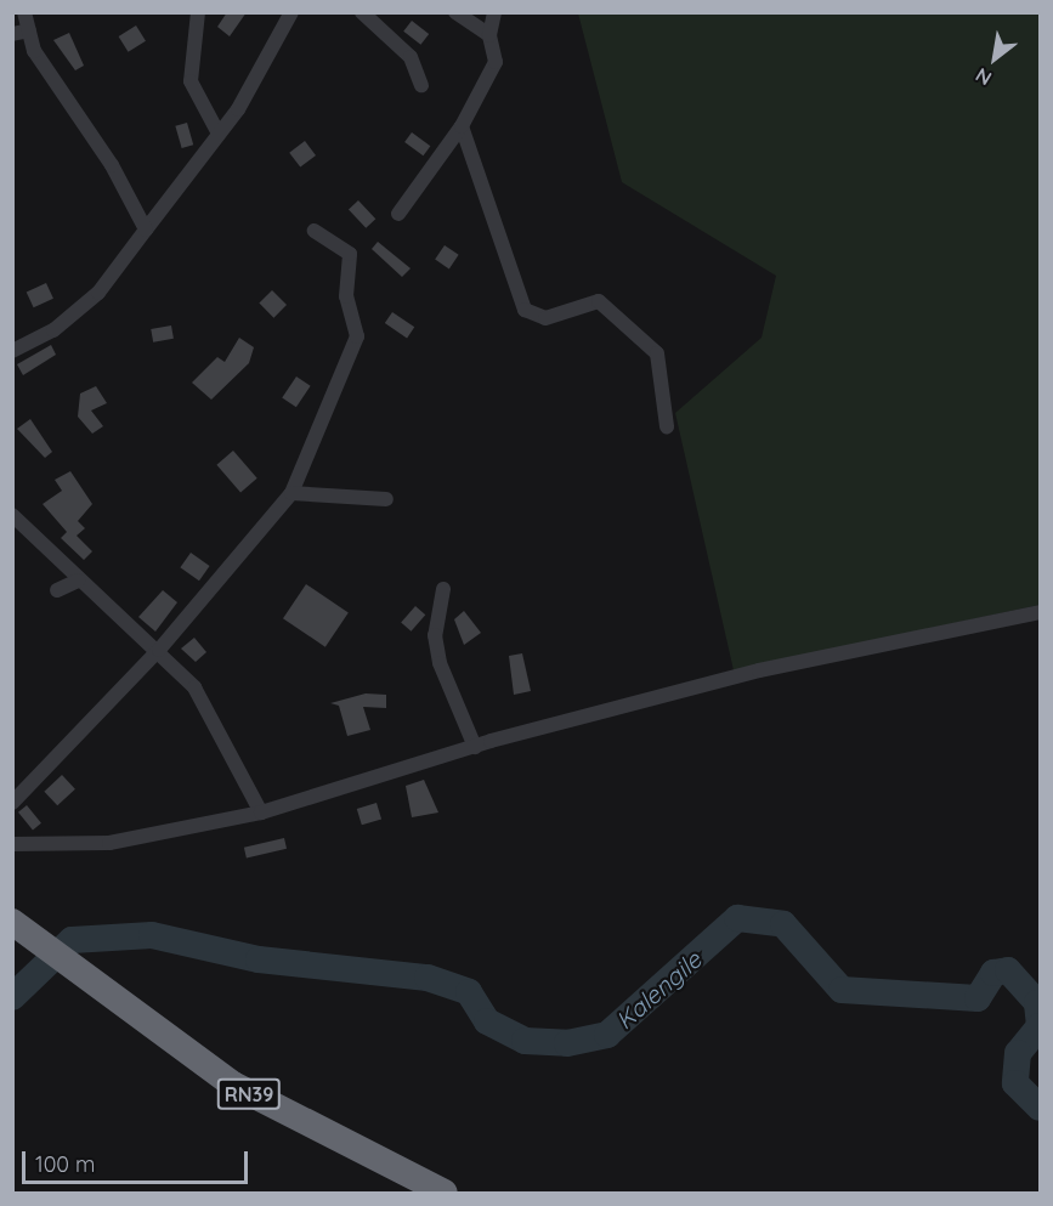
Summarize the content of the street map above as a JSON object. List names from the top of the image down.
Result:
{
  "streets": {
    "highway": ["RN39"]
  },
  "water": ["Kalengile"],
  "scale_bar": "100 m",
  "north": "bottom left"
}
